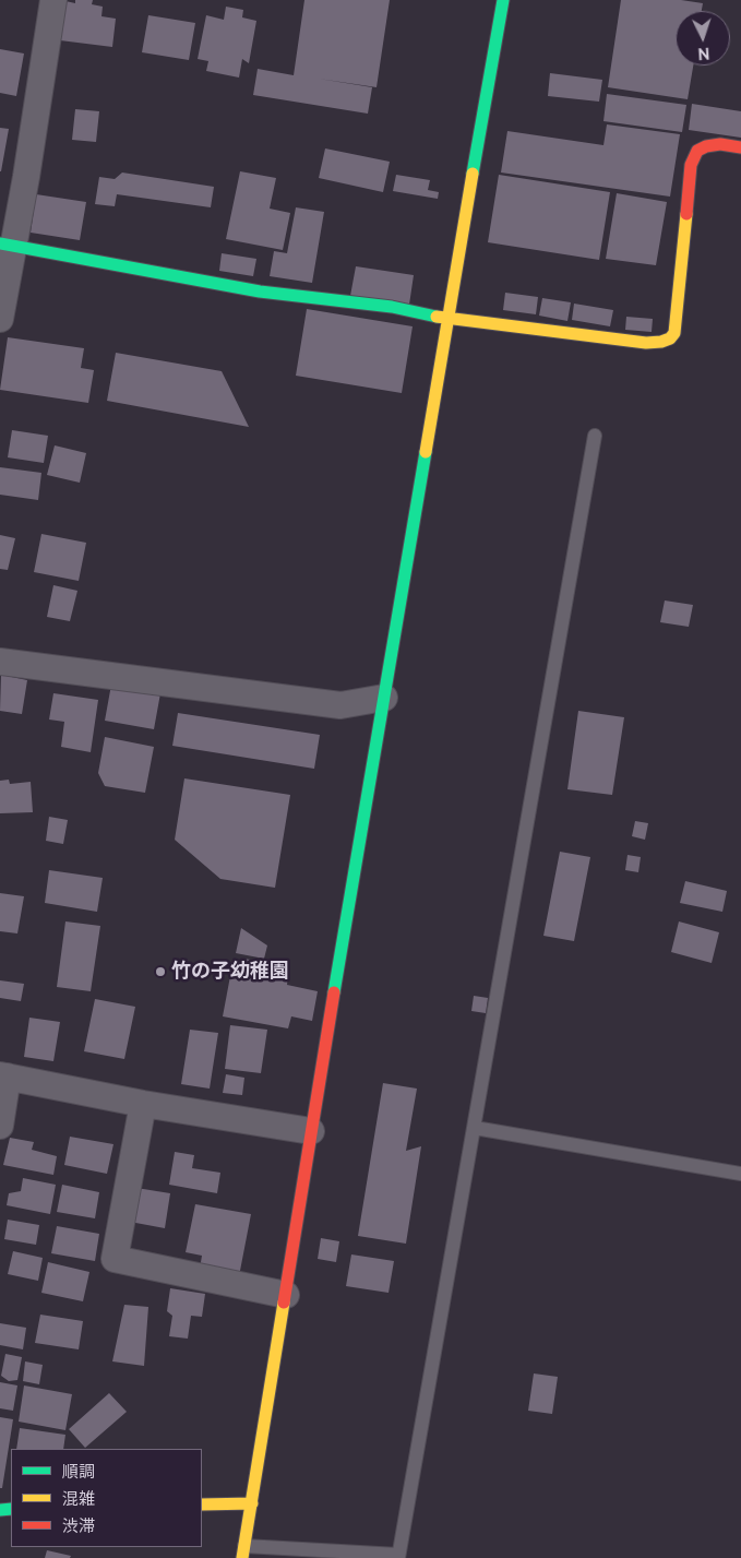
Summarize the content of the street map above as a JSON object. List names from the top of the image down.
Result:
{
  "places": ["竹の子幼稚園"],
  "legend": ["順調", "混雑", "渋滞"],
  "north": "bottom"
}
